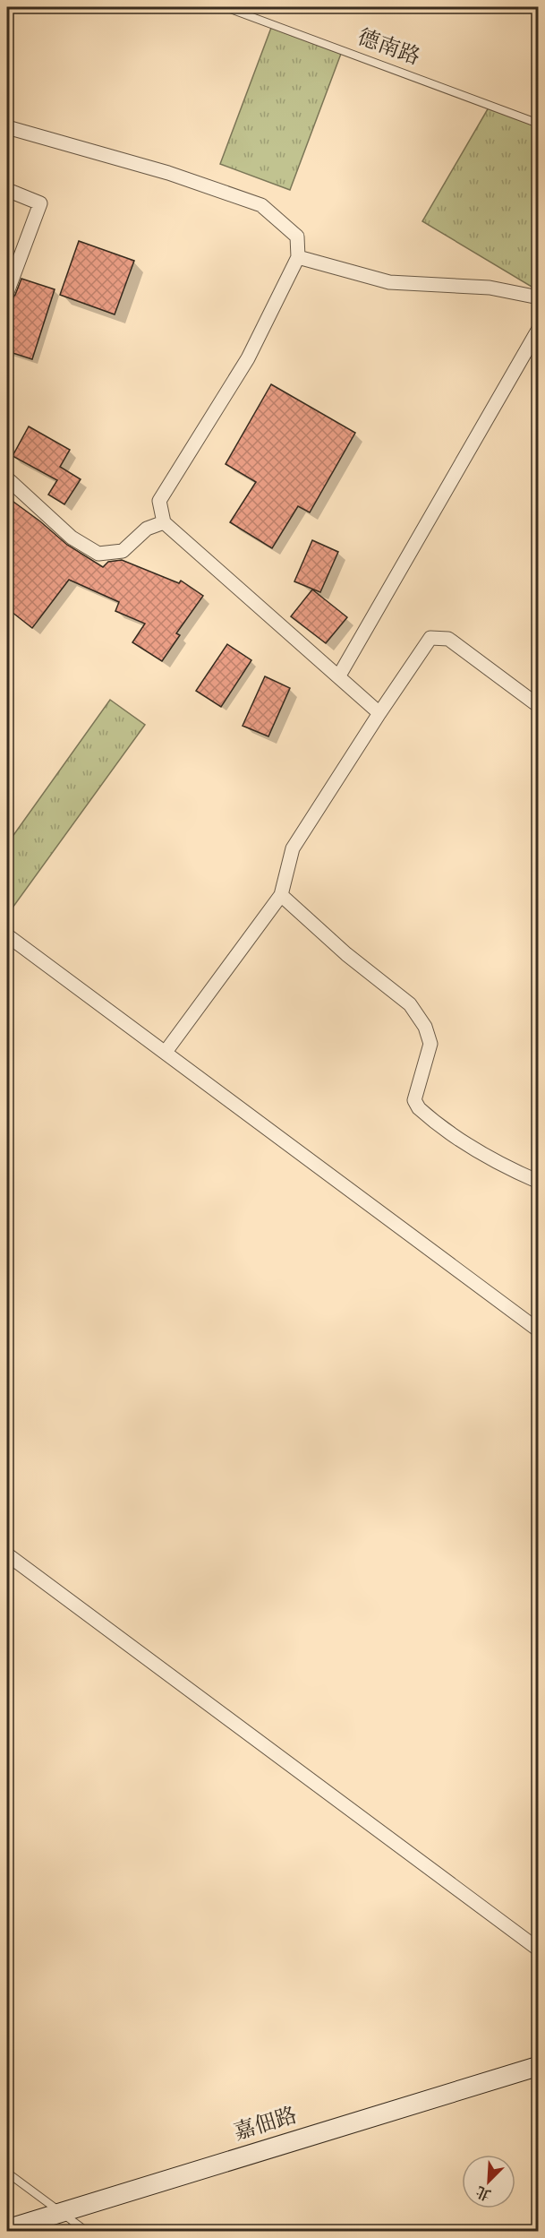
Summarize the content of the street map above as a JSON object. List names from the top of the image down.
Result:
{
  "streets": {
    "street": ["嘉佃路"],
    "lane": ["德南路"]
  },
  "north": "bottom left"
}
